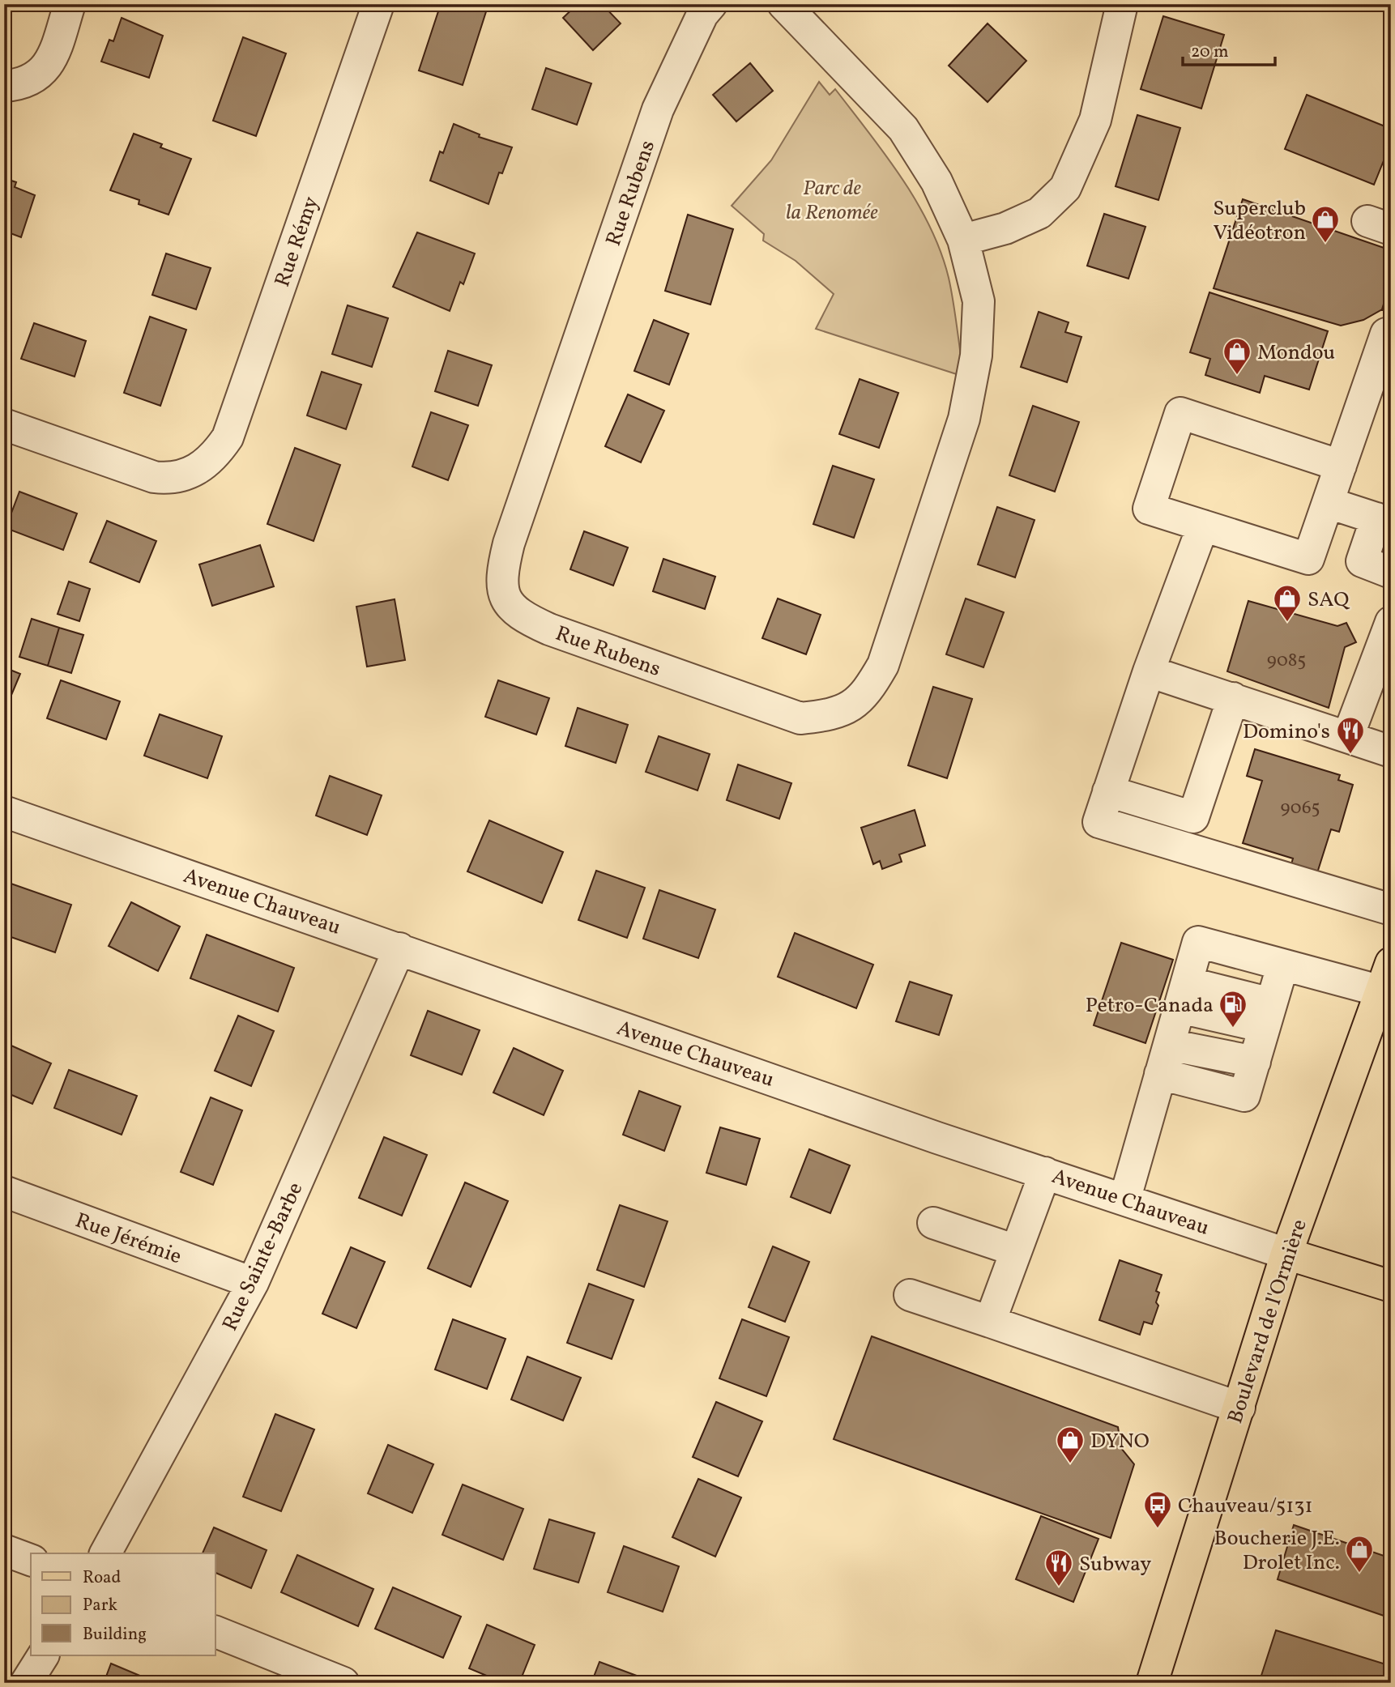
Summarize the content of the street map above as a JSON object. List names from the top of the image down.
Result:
{
  "streets": {
    "main road": ["Avenue Chauveau", "Boulevard de l'Ormière"],
    "street": [
      "Rue Rubens",
      "Rue Rémy",
      "Rue Jérémie",
      "Rue Sainte-Barbe"
    ]
  },
  "crossings": [
    ["Avenue Chauveau", "Rue Sainte-Barbe"],
    ["Avenue Chauveau", "Boulevard de l'Ormière"],
    ["Rue Jérémie", "Rue Sainte-Barbe"]
  ],
  "parks": ["Parc de la Renomée"],
  "places": {
    "shop": [
      "Superclub Vidéotron",
      "Mondou",
      "SAQ",
      "DYNO",
      "Boucherie J.E. Drolet Inc."
    ],
    "restaurant": ["Domino's", "Subway"],
    "fuel station": ["Petro-Canada"],
    "bus stop": ["Chauveau/5131"]
  },
  "house_numbers": ["9085", "9065"],
  "legend": ["Road", "Park", "Building"],
  "scale_bar": "20 m"
}
